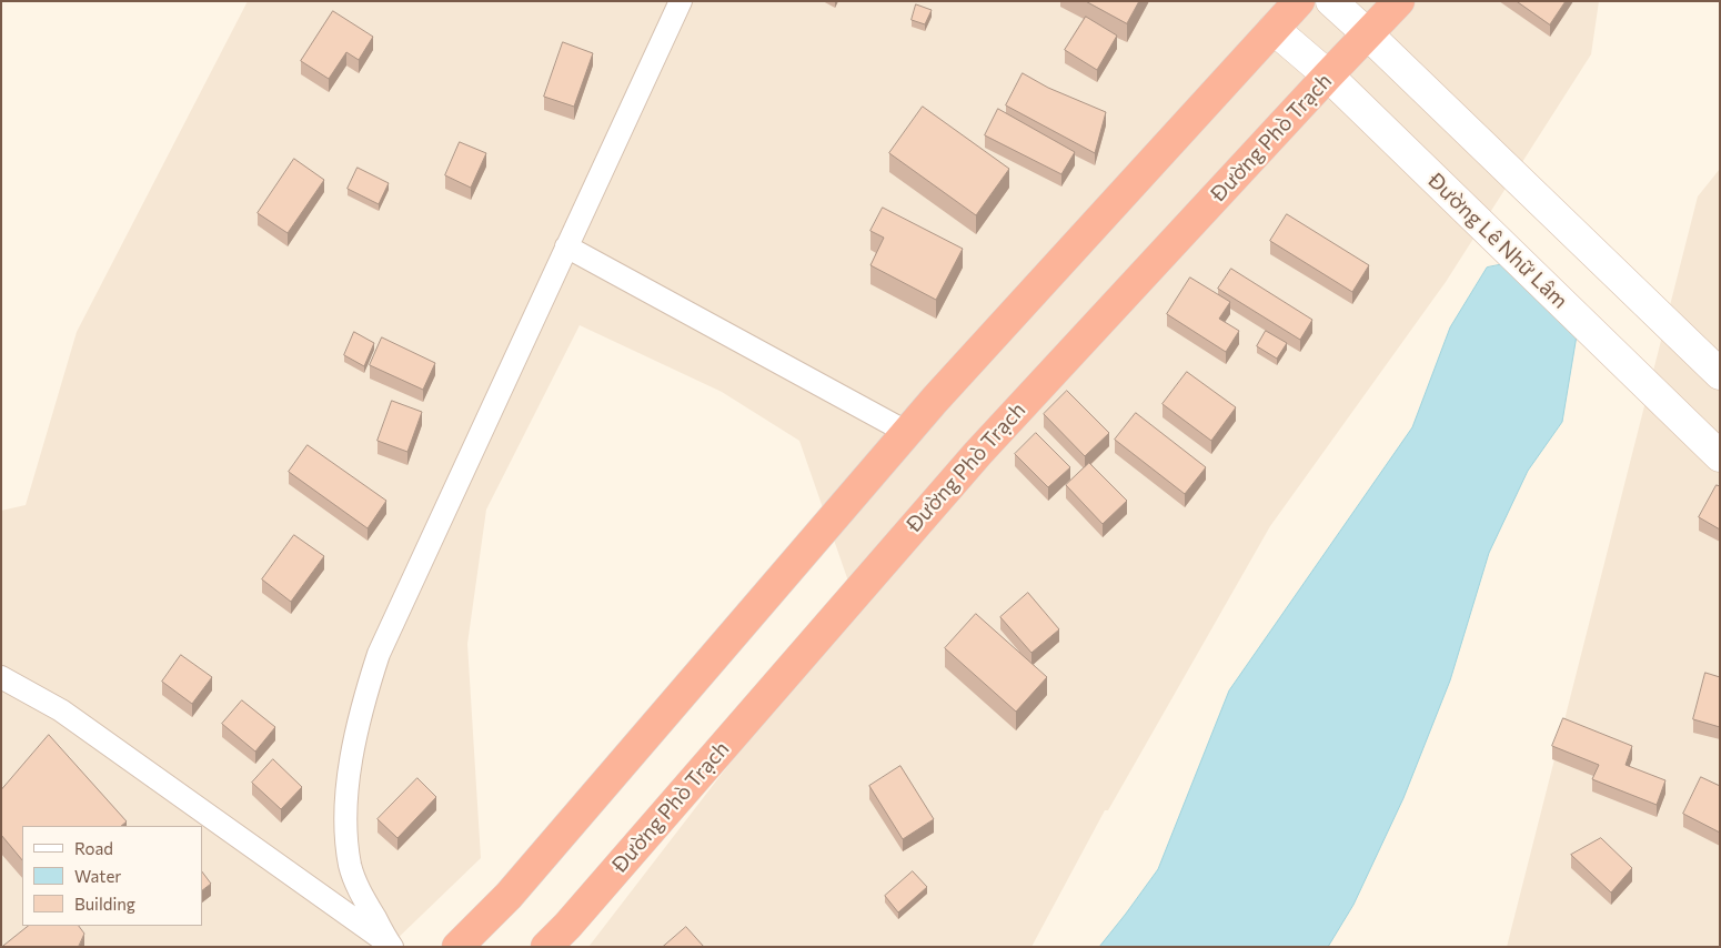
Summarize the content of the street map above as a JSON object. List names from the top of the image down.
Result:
{
  "streets": {
    "highway": ["Đường Phò Trạch"],
    "street": ["Đường Lê Nhữ Lâm"]
  },
  "crossings": [
    ["Đường Phò Trạch", "Đường Lê Nhữ Lâm"]
  ],
  "legend": ["Road", "Water", "Building"]
}
